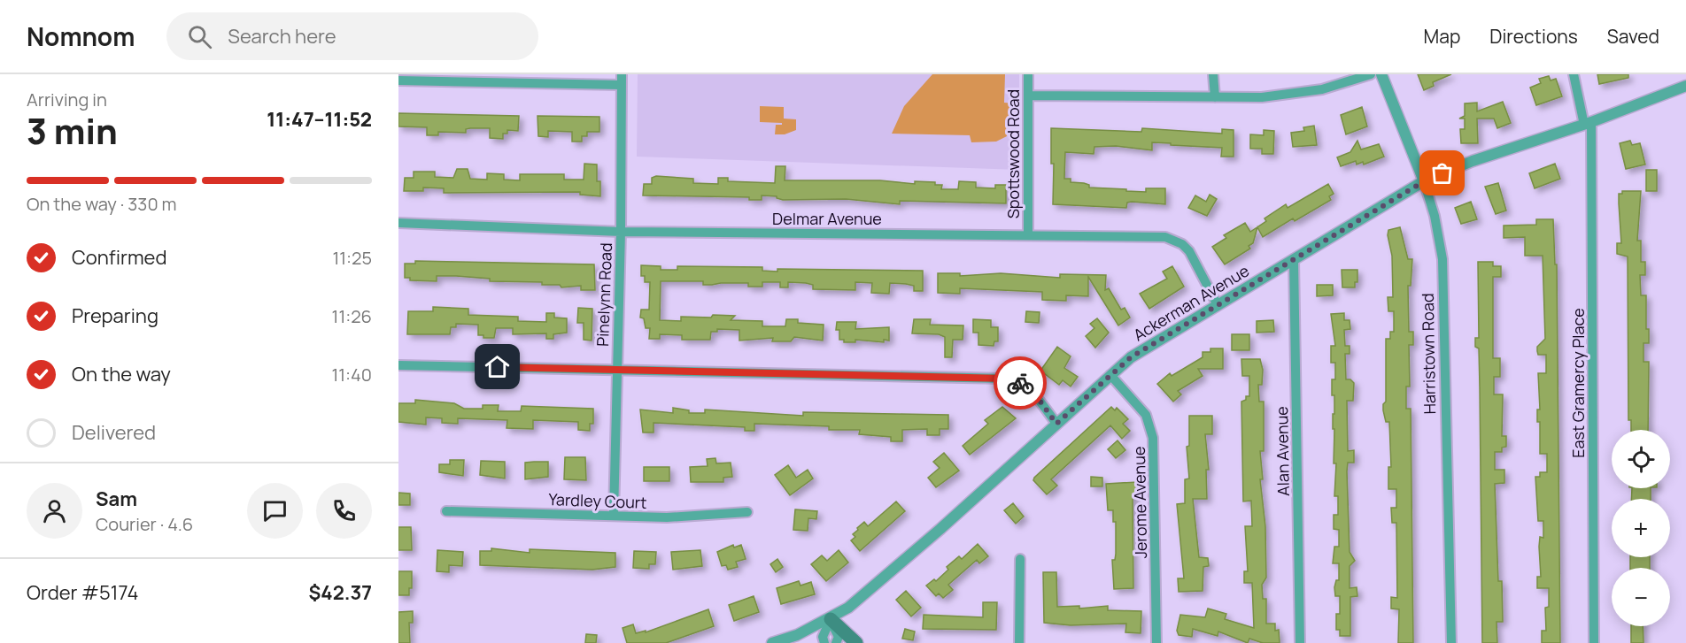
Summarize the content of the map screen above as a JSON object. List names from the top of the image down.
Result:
{
  "streets": {
    "street": [
      "Spottswood Road",
      "Delmar Avenue",
      "Pinelynn Road",
      "Ackerman Avenue",
      "Harristown Road",
      "East Gramercy Place",
      "Alan Avenue",
      "Yardley Court",
      "Jerome Avenue"
    ]
  },
  "crossings": [
    ["Spottswood Road", "Delmar Avenue"],
    ["Delmar Avenue", "Pinelynn Road"],
    ["Delmar Avenue", "Ackerman Avenue"],
    ["Pinelynn Road", "Yardley Court"],
    ["Ackerman Avenue", "Harristown Road"],
    ["Ackerman Avenue", "East Gramercy Place"],
    ["Ackerman Avenue", "Alan Avenue"],
    ["Ackerman Avenue", "Jerome Avenue"]
  ],
  "page": {
    "header": "Nomnom",
    "search": "Search here",
    "nav": ["Map", "Directions", "Saved"],
    "heading": ["3 min", "Arriving in", "11:47–11:52"],
    "panel": [
      "Sam",
      "Courier · 4.6",
      "Order #5174",
      "$42.37"
    ],
    "bar": "On the way · 330 m",
    "list": [
      ["Confirmed", "11:25"],
      ["Preparing", "11:26"],
      ["On the way", "11:40"],
      "Delivered"
    ],
    "map_buttons": ["+", "−"]
  }
}
